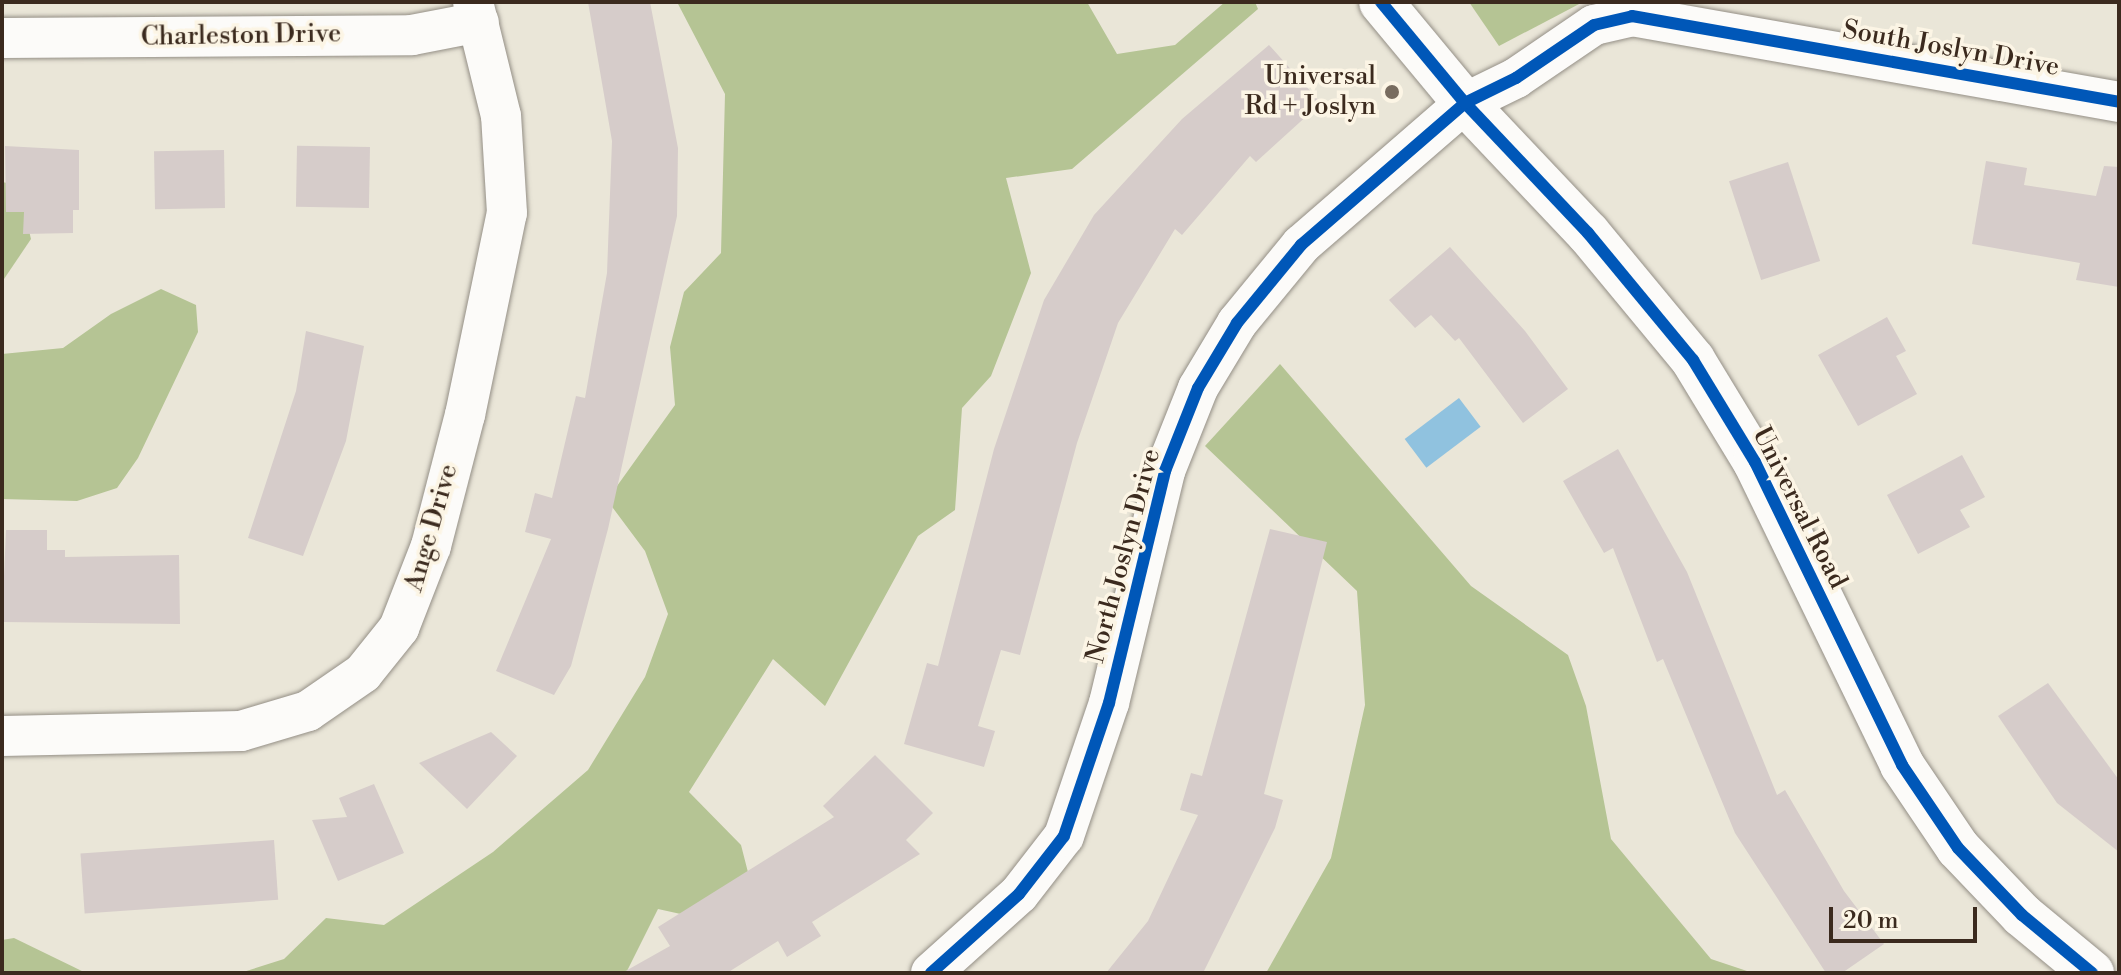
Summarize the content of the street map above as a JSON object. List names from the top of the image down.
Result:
{
  "streets": {
    "street": [
      "Charleston Drive",
      "South Joslyn Drive",
      "Universal Road",
      "Ange Drive",
      "North Joslyn Drive"
    ]
  },
  "crossings": [
    ["Charleston Drive", "Ange Drive"],
    ["South Joslyn Drive", "Universal Road"],
    ["South Joslyn Drive", "North Joslyn Drive"],
    ["Universal Road", "North Joslyn Drive"]
  ],
  "places": ["Universal Rd + Joslyn"],
  "scale_bar": "20 m"
}
